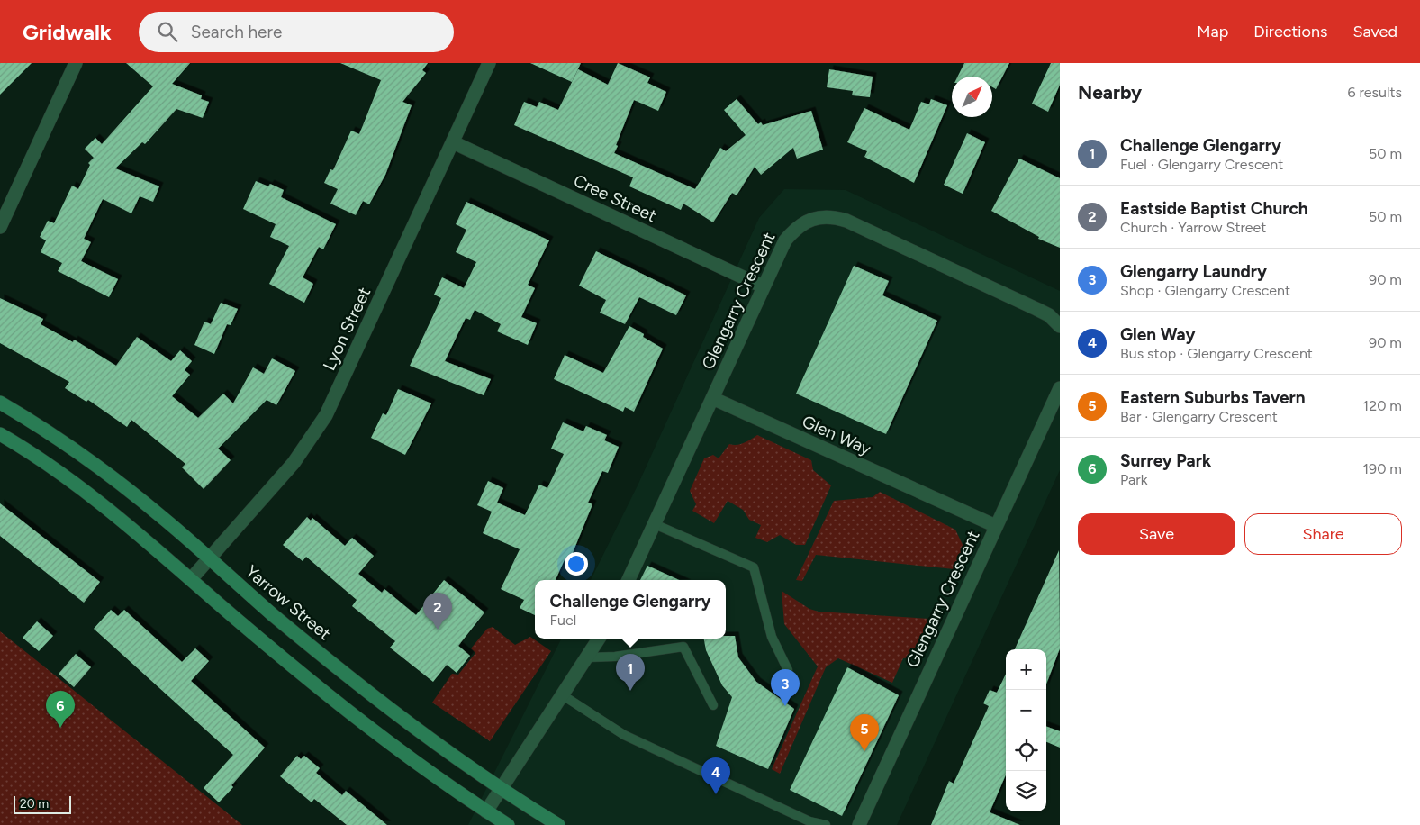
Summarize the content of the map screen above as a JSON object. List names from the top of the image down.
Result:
{
  "streets": {
    "street": [
      "Cree Street",
      "Glengarry Crescent",
      "Lyon Street",
      "Glen Way",
      "Yarrow Street"
    ]
  },
  "crossings": [
    ["Cree Street", "Glengarry Crescent"],
    ["Cree Street", "Lyon Street"],
    ["Glengarry Crescent", "Glen Way"],
    ["Lyon Street", "Yarrow Street"]
  ],
  "scale_bar": "20 m",
  "north": "top right",
  "page": {
    "header": "Gridwalk",
    "search": "Search here",
    "nav": ["Map", "Directions", "Saved"],
    "heading": ["Nearby", "6 results"],
    "list": [
      {
        "mark": "1",
        "name": "Challenge Glengarry",
        "note": "Fuel · Glengarry Crescent",
        "value": "50 m"
      },
      {
        "mark": "2",
        "name": "Eastside Baptist Church",
        "note": "Church · Yarrow Street",
        "value": "50 m"
      },
      {
        "mark": "3",
        "name": "Glengarry Laundry",
        "note": "Shop · Glengarry Crescent",
        "value": "90 m"
      },
      {
        "mark": "4",
        "name": "Glen Way",
        "note": "Bus stop · Glengarry Crescent",
        "value": "90 m"
      },
      {
        "mark": "5",
        "name": "Eastern Suburbs Tavern",
        "note": "Bar · Glengarry Crescent",
        "value": "120 m"
      },
      {
        "mark": "6",
        "name": "Surrey Park",
        "note": "Park",
        "value": "190 m"
      }
    ],
    "buttons": ["Save", "Share"],
    "popup": ["Challenge Glengarry", "Fuel"],
    "pins": [
      "2",
      "1",
      "3",
      "6",
      "5",
      "4"
    ],
    "map_buttons": ["+", "−"],
    "scale": "20 m"
  }
}
